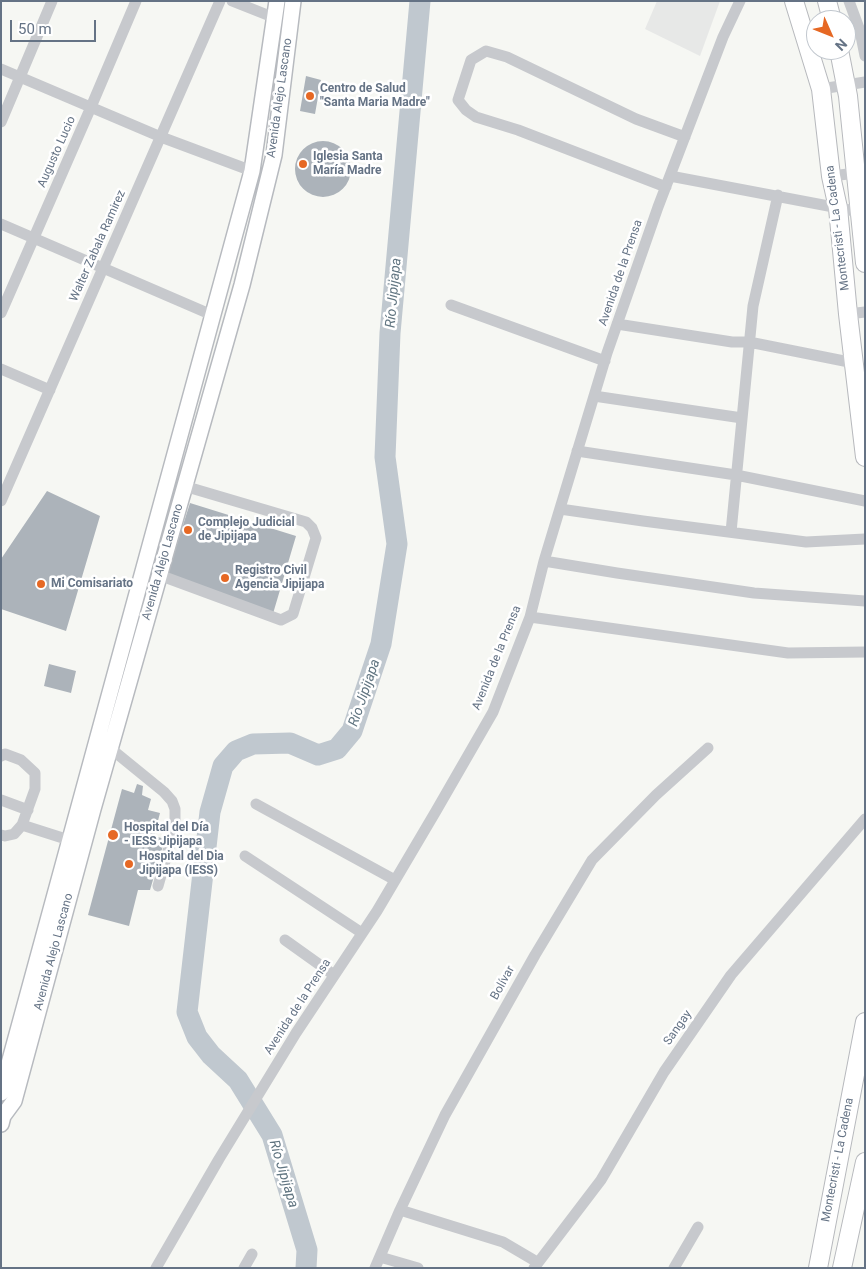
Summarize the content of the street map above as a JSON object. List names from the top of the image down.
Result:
{
  "streets": {
    "highway": ["Montecristi - La Cadena"],
    "main road": ["Avenida Alejo Lascano"],
    "street": [
      "Augusto Lucio",
      "Walter Zabala Ramirez",
      "Avenida de la Prensa",
      "Bolívar",
      "Sangay"
    ]
  },
  "water": ["Río Jipijapa"],
  "places": [
    "Centro de Salud \"Santa Maria Madre\"",
    "Iglesia Santa María Madre",
    "Complejo Judicial de Jipijapa",
    "Registro Civil Agencia Jipijapa",
    "Mi Comisariato",
    "Hospital del Día - IESS Jipijapa",
    "Hospital del Dia Jipijapa (IESS)"
  ],
  "scale_bar": "50 m",
  "north": "bottom right"
}
